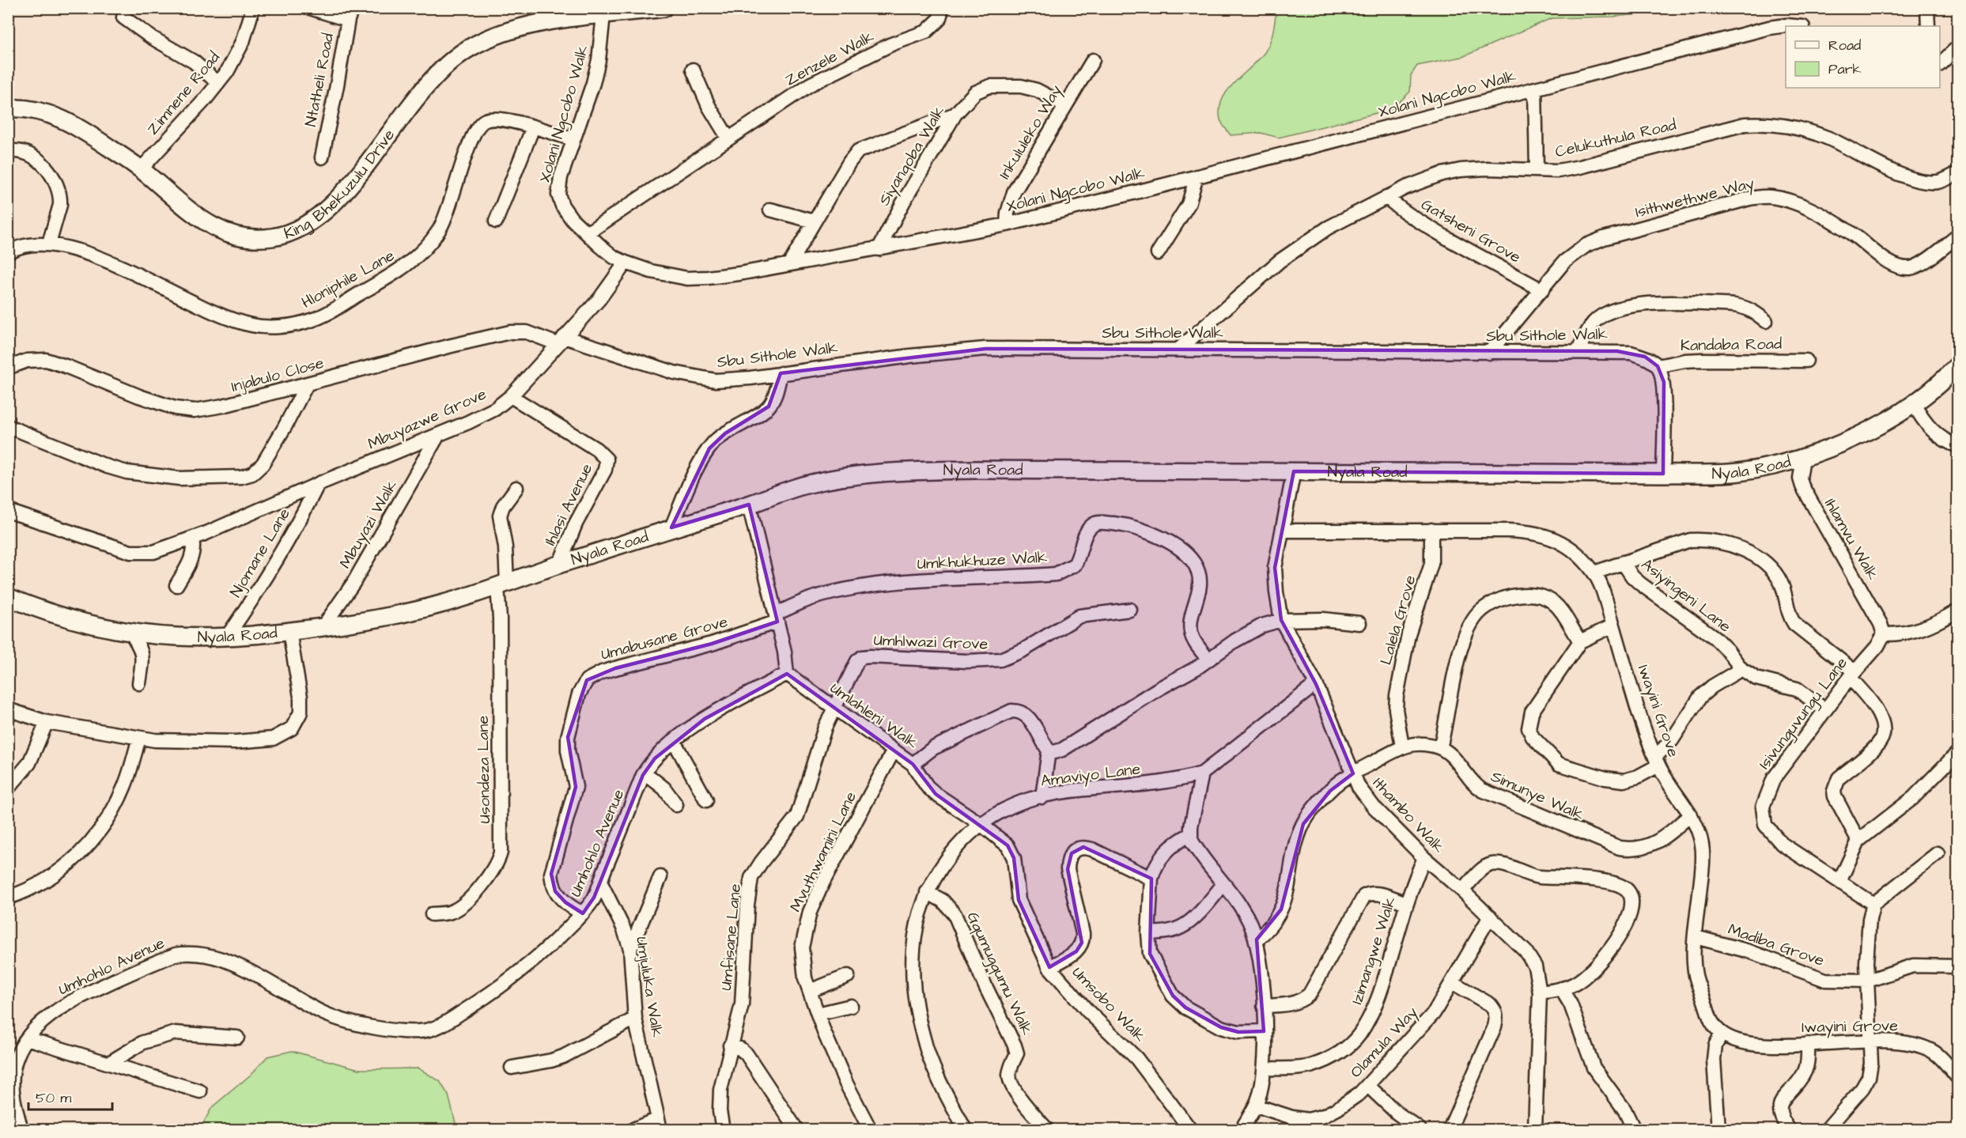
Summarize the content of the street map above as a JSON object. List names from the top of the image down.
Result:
{
  "streets": {
    "street": [
      "Zenzele Walk",
      "Ntatheli Road",
      "Zimnene Road",
      "Xolani Ngcobo Walk",
      "Inkululeko Way",
      "Celukuthula Road",
      "Siyanqoba Walk",
      "King Bhekuzulu Drive",
      "Isithwethwe Way",
      "Gatsheni Grove",
      "Hloniphile Lane",
      "Sbu Sithole Walk",
      "Kandaba Road",
      "Injabulo Close",
      "Mbuyazwe Grove",
      "Nyala Road",
      "Ihlasi Avenue",
      "Mbuyazi Walk",
      "Ihlamvu Walk",
      "Njomane Lane",
      "Umkhukhuze Walk",
      "Asiyingeni Lane",
      "Lalela Grove",
      "Umabusane Grove",
      "Umhlwazi Grove",
      "Iwayini Grove",
      "Isivunguvungu Lane",
      "Umlahleni Walk",
      "Usondeza Lane",
      "Amaviyo Lane",
      "Simunye Walk",
      "Ithambo Walk",
      "Umhohlo Avenue",
      "Mvuthwamini Lane",
      "Umfisane Lane",
      "Madiba Grove",
      "Izimangwe Walk",
      "Gqumugqumu Walk",
      "Umjuluka Walk",
      "Umsobo Walk",
      "Olamula Way"
    ]
  },
  "crossings": [
    ["Zenzele Walk", "Xolani Ngcobo Walk"],
    ["Zimnene Road", "King Bhekuzulu Drive"],
    ["Xolani Ngcobo Walk", "Inkululeko Way"],
    ["Xolani Ngcobo Walk", "Siyanqoba Walk"],
    ["Xolani Ngcobo Walk", "King Bhekuzulu Drive"],
    ["Xolani Ngcobo Walk", "Hloniphile Lane"],
    ["Xolani Ngcobo Walk", "Mbuyazwe Grove"],
    ["Inkululeko Way", "Siyanqoba Walk"],
    ["Celukuthula Road", "Gatsheni Grove"],
    ["Celukuthula Road", "Sbu Sithole Walk"],
    ["Isithwethwe Way", "Gatsheni Grove"],
    ["Isithwethwe Way", "Sbu Sithole Walk"],
    ["Sbu Sithole Walk", "Kandaba Road"],
    ["Sbu Sithole Walk", "Injabulo Close"],
    ["Sbu Sithole Walk", "Mbuyazwe Grove"],
    ["Injabulo Close", "Mbuyazwe Grove"],
    ["Mbuyazwe Grove", "Ihlasi Avenue"],
    ["Mbuyazwe Grove", "Mbuyazi Walk"],
    ["Mbuyazwe Grove", "Njomane Lane"],
    ["Nyala Road", "Ihlasi Avenue"],
    ["Nyala Road", "Mbuyazi Walk"],
    ["Nyala Road", "Ihlamvu Walk"],
    ["Nyala Road", "Njomane Lane"],
    ["Nyala Road", "Usondeza Lane"],
    ["Nyala Road", "Ithambo Walk"],
    ["Ihlamvu Walk", "Isivunguvungu Lane"],
    ["Umkhukhuze Walk", "Umabusane Grove"],
    ["Asiyingeni Lane", "Isivunguvungu Lane"],
    ["Lalela Grove", "Iwayini Grove"],
    ["Umabusane Grove", "Umhohlo Avenue"],
    ["Umhlwazi Grove", "Umlahleni Walk"],
    ["Umhlwazi Grove", "Umfisane Lane"],
    ["Iwayini Grove", "Simunye Walk"],
    ["Iwayini Grove", "Ithambo Walk"],
    ["Iwayini Grove", "Madiba Grove"],
    ["Umlahleni Walk", "Amaviyo Lane"],
    ["Umlahleni Walk", "Umhohlo Avenue"],
    ["Umlahleni Walk", "Mvuthwamini Lane"],
    ["Umlahleni Walk", "Umfisane Lane"],
    ["Umlahleni Walk", "Umsobo Walk"],
    ["Amaviyo Lane", "Ithambo Walk"],
    ["Amaviyo Lane", "Gqumugqumu Walk"],
    ["Amaviyo Lane", "Umsobo Walk"],
    ["Ithambo Walk", "Izimangwe Walk"],
    ["Ithambo Walk", "Olamula Way"],
    ["Umhohlo Avenue", "Umjuluka Walk"]
  ],
  "legend": ["Road", "Park"],
  "scale_bar": "50 m"
}
